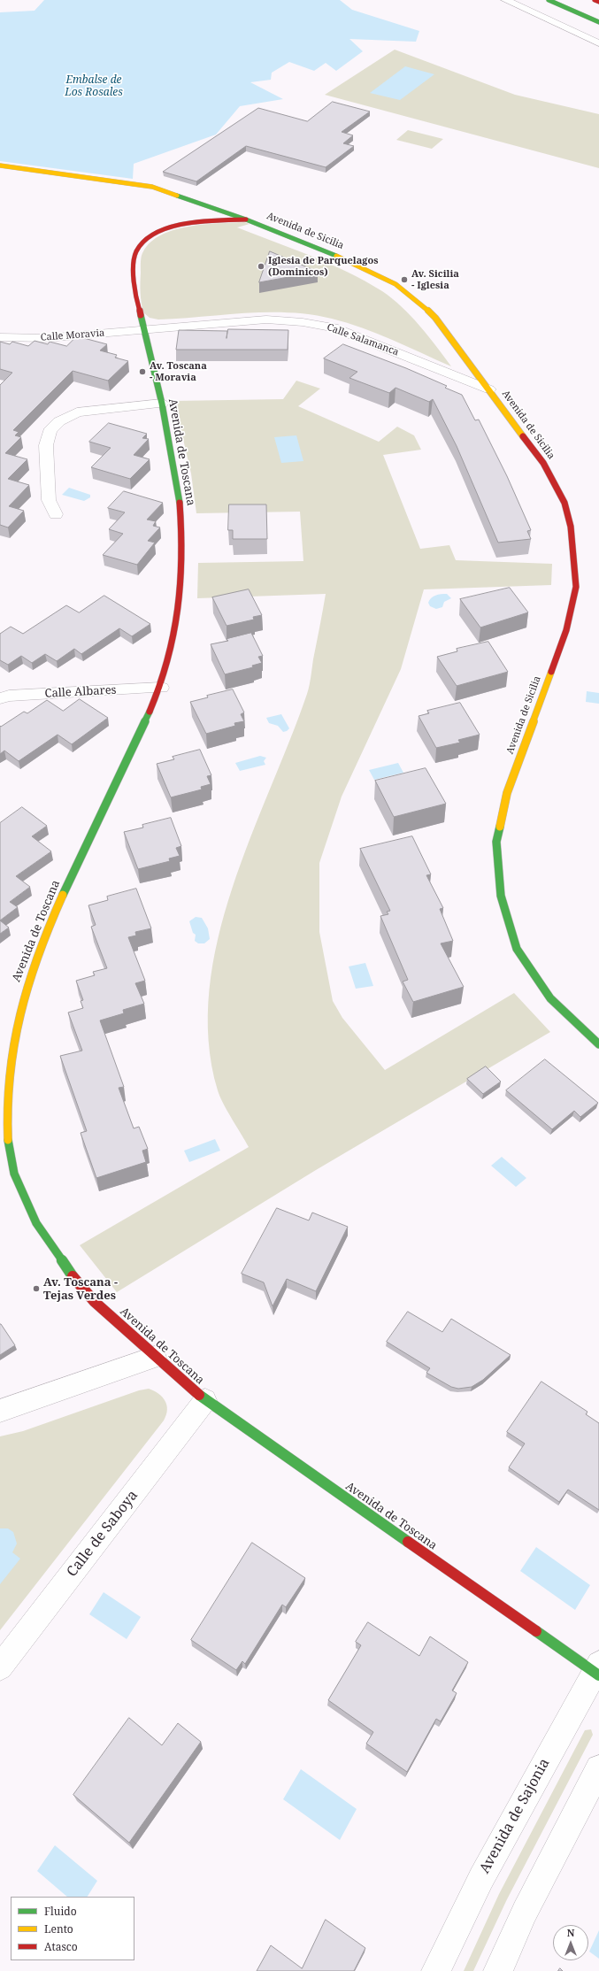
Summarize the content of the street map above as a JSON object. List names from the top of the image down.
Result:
{
  "streets": {
    "main road": ["Avenida de Sicilia", "Avenida de Toscana"],
    "street": [
      "Calle Moravia",
      "Calle Salamanca",
      "Calle Albares",
      "Calle de Saboya",
      "Avenida de Sajonia"
    ]
  },
  "crossings": [
    ["Avenida de Sicilia", "Calle Salamanca"],
    ["Avenida de Sicilia", "Avenida de Toscana"],
    ["Calle Moravia", "Calle Salamanca"],
    ["Calle Moravia", "Avenida de Toscana"],
    ["Calle Salamanca", "Avenida de Toscana"],
    ["Avenida de Toscana", "Calle Albares"],
    ["Avenida de Toscana", "Calle de Saboya"],
    ["Avenida de Toscana", "Avenida de Sajonia"]
  ],
  "water": ["Embalse de Los Rosales"],
  "places": [
    "Iglesia de Parquelagos (Dominicos)",
    "Av. Sicilia - Iglesia",
    "Av. Toscana - Moravia",
    "Av. Toscana - Tejas Verdes"
  ],
  "legend": ["Fluido", "Lento", "Atasco"],
  "north": "top"
}
